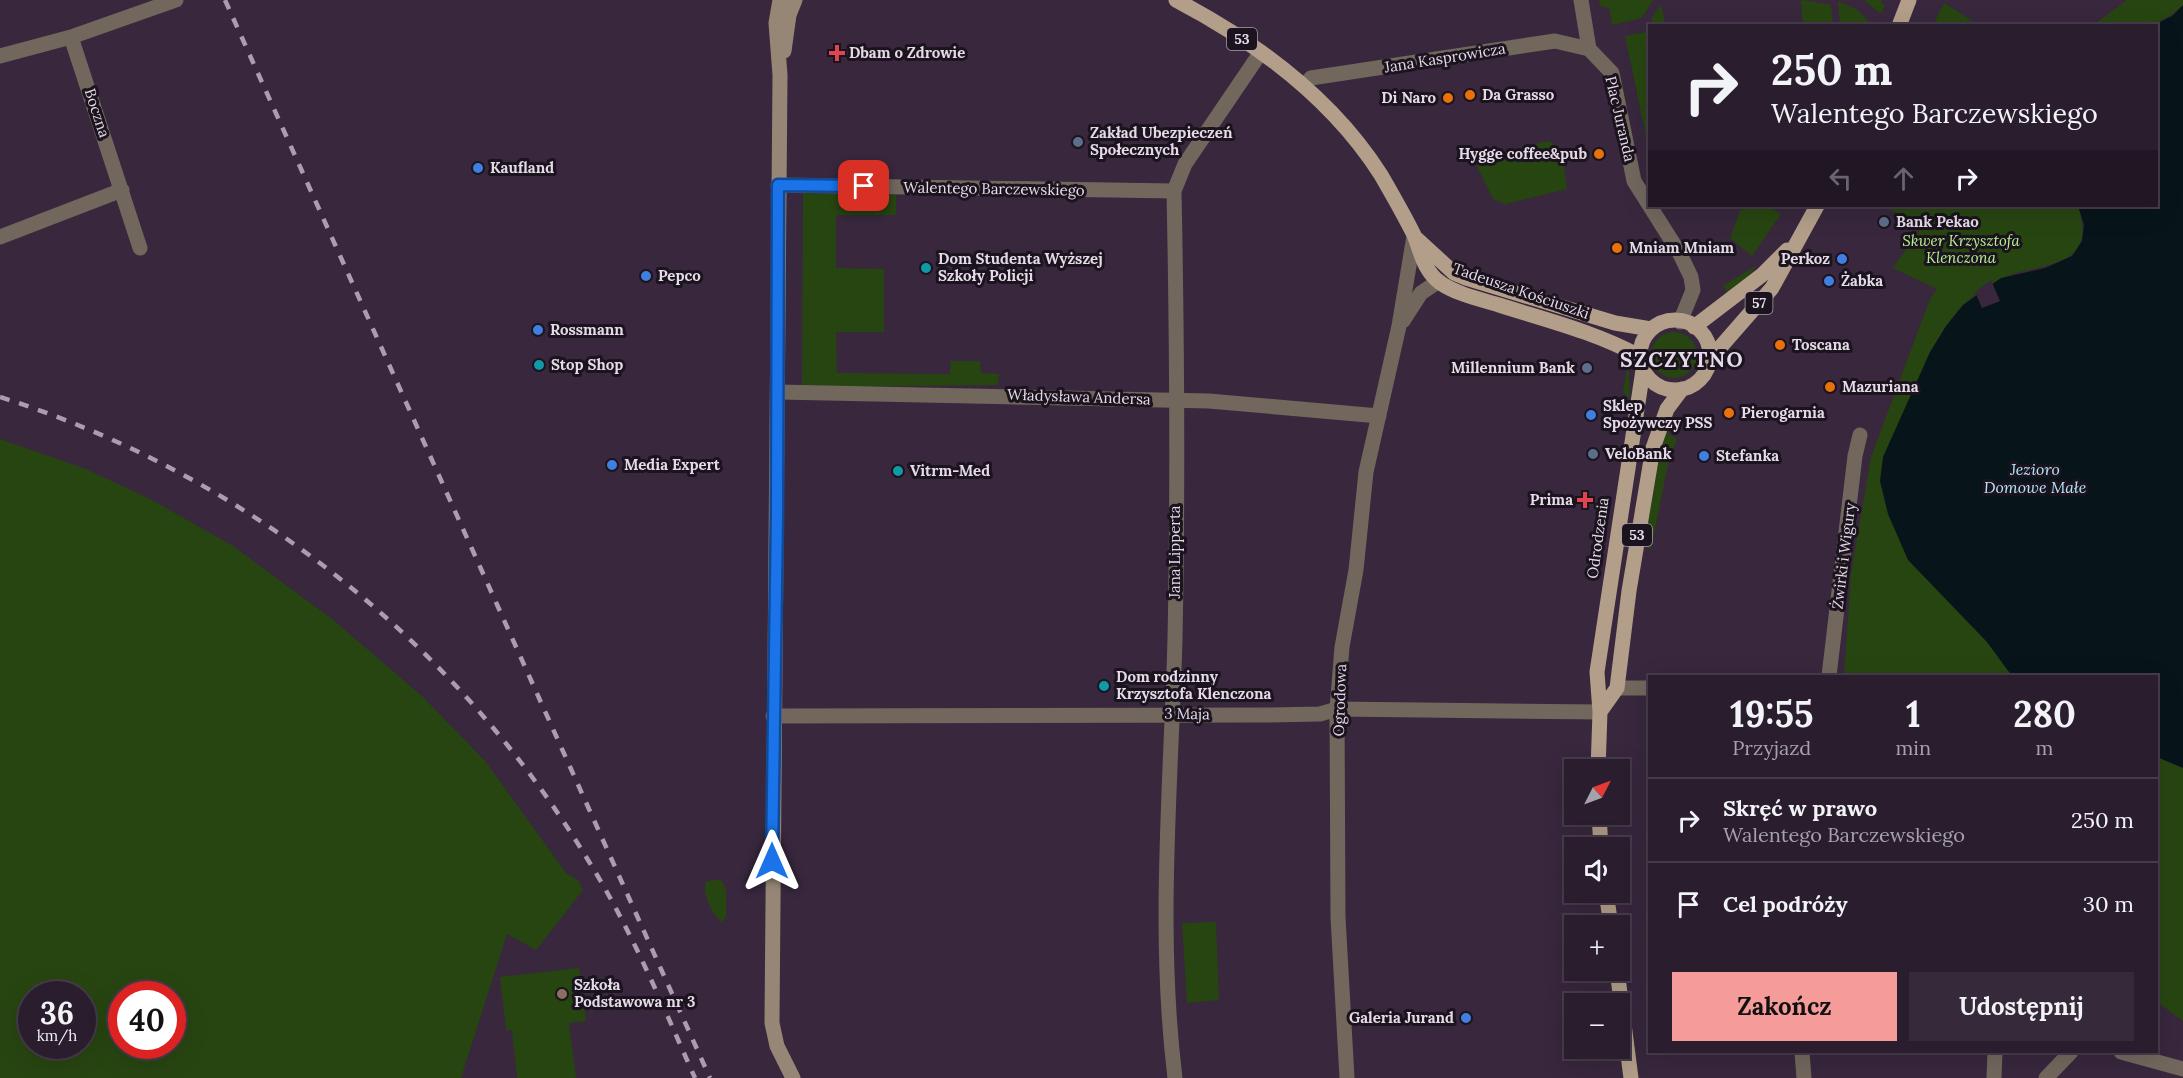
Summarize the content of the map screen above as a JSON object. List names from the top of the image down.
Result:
{
  "streets": {
    "main road": [
      "53",
      "Tadeusza Kościuszki",
      "57",
      "Odrodzenia"
    ],
    "street": [
      "Jana Kasprowicza",
      "Boczna",
      "Plac Juranda",
      "Walentego Barczewskiego",
      "Władysława Andersa",
      "Jana Lipperta",
      "Żwirki i Wigury",
      "Ogrodowa",
      "3 Maja"
    ]
  },
  "crossings": [
    ["53", "Plac Juranda"],
    ["53", "Tadeusza Kościuszki"],
    ["53", "57"],
    ["53", "Odrodzenia"],
    ["53", "3 Maja"],
    ["Jana Kasprowicza", "Plac Juranda"],
    ["Jana Kasprowicza", "Tadeusza Kościuszki"],
    ["Plac Juranda", "Tadeusza Kościuszki"],
    ["Plac Juranda", "57"],
    ["Plac Juranda", "Odrodzenia"],
    ["Walentego Barczewskiego", "Jana Lipperta"],
    ["Tadeusza Kościuszki", "57"],
    ["Tadeusza Kościuszki", "Odrodzenia"],
    ["Tadeusza Kościuszki", "Jana Lipperta"],
    ["Tadeusza Kościuszki", "Ogrodowa"],
    ["57", "Odrodzenia"],
    ["Władysława Andersa", "Jana Lipperta"],
    ["Władysława Andersa", "Ogrodowa"],
    ["Odrodzenia", "3 Maja"],
    ["Jana Lipperta", "3 Maja"],
    ["Ogrodowa", "3 Maja"]
  ],
  "districts": ["SZCZYTNO"],
  "water": ["Jezioro Domowe Małe"],
  "parks": ["Skwer Krzysztofa Klenczona"],
  "places": {
    "health": ["Dbam o Zdrowie", "Prima"],
    "other": [
      "Da Grasso",
      "Di Naro",
      "Zakład Ubezpieczeń Społecznych",
      "Hygge coffee&pub",
      "Kaufland",
      "Bank Pekao",
      "Mniam Mniam",
      "Perkoz",
      "Dom Studenta Wyższej Szkoły Policji",
      "Pepco",
      "Żabka",
      "Rossmann",
      "Toscana",
      "Stop Shop",
      "Millennium Bank",
      "Mazuriana",
      "Pierogarnia",
      "Sklep Spożywczy PSS",
      "VeloBank",
      "Stefanka",
      "Media Expert",
      "Vitrm-Med",
      "Dom rodzinny Krzysztofa Klenczona",
      "Szkoła Podstawowa nr 3",
      "Galeria Jurand"
    ]
  },
  "north": "top right",
  "page": {
    "turn": ["250 m", "Walentego Barczewskiego"],
    "eta": [
      "19:55",
      "Przyjazd",
      "1",
      "min",
      "280",
      "m"
    ],
    "map_buttons": ["+", "−"],
    "list": [
      {
        "name": "Skręć w prawo",
        "note": "Walentego Barczewskiego",
        "value": "250 m"
      },
      {
        "name": "Cel podróży",
        "value": "30 m"
      }
    ],
    "buttons": ["Zakończ", "Udostępnij"],
    "speed": "36 km/h",
    "limit": "40"
  }
}
